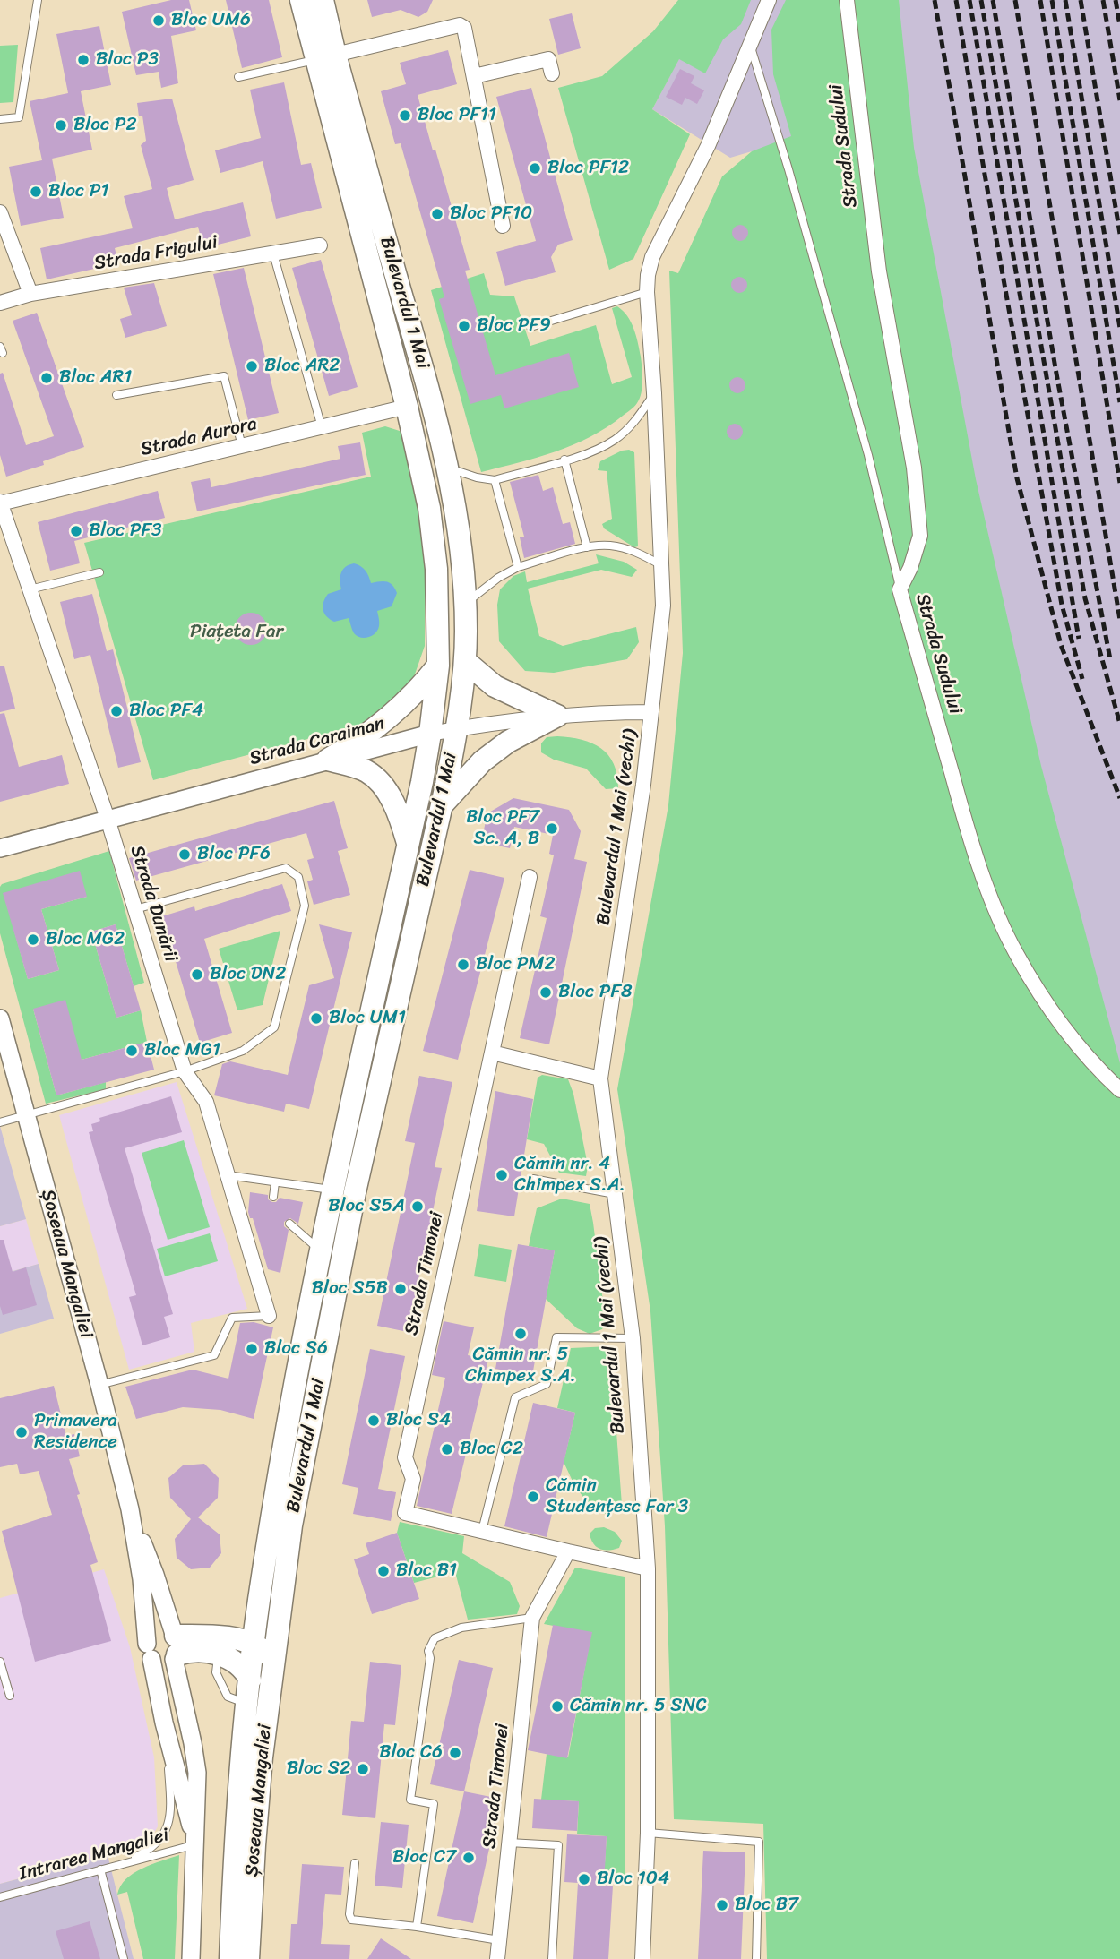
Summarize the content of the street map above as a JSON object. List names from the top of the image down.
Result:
{
  "streets": {
    "main road": ["Bulevardul 1 Mai", "Șoseaua Mangaliei"],
    "street": [
      "Strada Sudului",
      "Strada Frigului",
      "Strada Aurora",
      "Strada Caraiman",
      "Bulevardul 1 Mai (vechi)",
      "Strada Dunării",
      "Strada Timonei"
    ],
    "lane": ["Intrarea Mangaliei"]
  },
  "crossings": [
    ["Bulevardul 1 Mai", "Strada Aurora"],
    ["Bulevardul 1 Mai", "Strada Caraiman"],
    ["Bulevardul 1 Mai", "Bulevardul 1 Mai (vechi)"],
    ["Bulevardul 1 Mai", "Șoseaua Mangaliei"],
    ["Strada Aurora", "Strada Dunării"],
    ["Strada Caraiman", "Bulevardul 1 Mai (vechi)"],
    ["Strada Caraiman", "Strada Dunării"],
    ["Bulevardul 1 Mai (vechi)", "Strada Timonei"],
    ["Șoseaua Mangaliei", "Intrarea Mangaliei"]
  ],
  "parks": ["Piațeta Far"],
  "places": [
    "Bloc UM6",
    "Bloc P3",
    "Bloc PF11",
    "Bloc P2",
    "Bloc PF12",
    "Bloc P1",
    "Bloc PF10",
    "Bloc PF9",
    "Bloc AR2",
    "Bloc AR1",
    "Bloc PF3",
    "Bloc PF4",
    "Bloc PF7 Sc. A, B",
    "Bloc PF6",
    "Bloc MG2",
    "Bloc PM2",
    "Bloc DN2",
    "Bloc PF8",
    "Bloc UM1",
    "Bloc MG1",
    "Cămin nr. 4 Chimpex S.A.",
    "Bloc S5A",
    "Bloc S5B",
    "Cămin nr. 5 Chimpex S.A.",
    "Bloc S6",
    "Bloc S4",
    "Primavera Residence",
    "Bloc C2",
    "Cămin Studențesc Far 3",
    "Bloc B1",
    "Cămin nr. 5 SNC",
    "Bloc C6",
    "Bloc S2",
    "Bloc C7",
    "Bloc 104",
    "Bloc B7"
  ]
}
